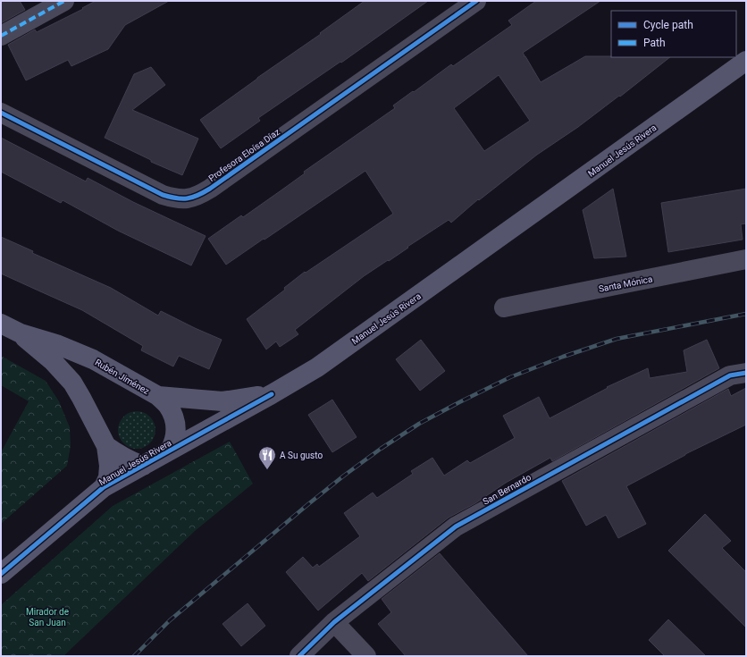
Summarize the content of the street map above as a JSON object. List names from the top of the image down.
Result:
{
  "streets": {
    "main road": ["Manuel Jesús Rivera", "Rubén Jiménez"],
    "street": ["Profesora Eloísa Díaz", "Santa Mónica", "San Bernardo"]
  },
  "crossings": [
    ["Manuel Jesús Rivera", "Rubén Jiménez"]
  ],
  "parks": ["Mirador de San Juan"],
  "places": {
    "restaurant": ["A Su gusto"]
  },
  "legend": ["Cycle path", "Path"]
}
